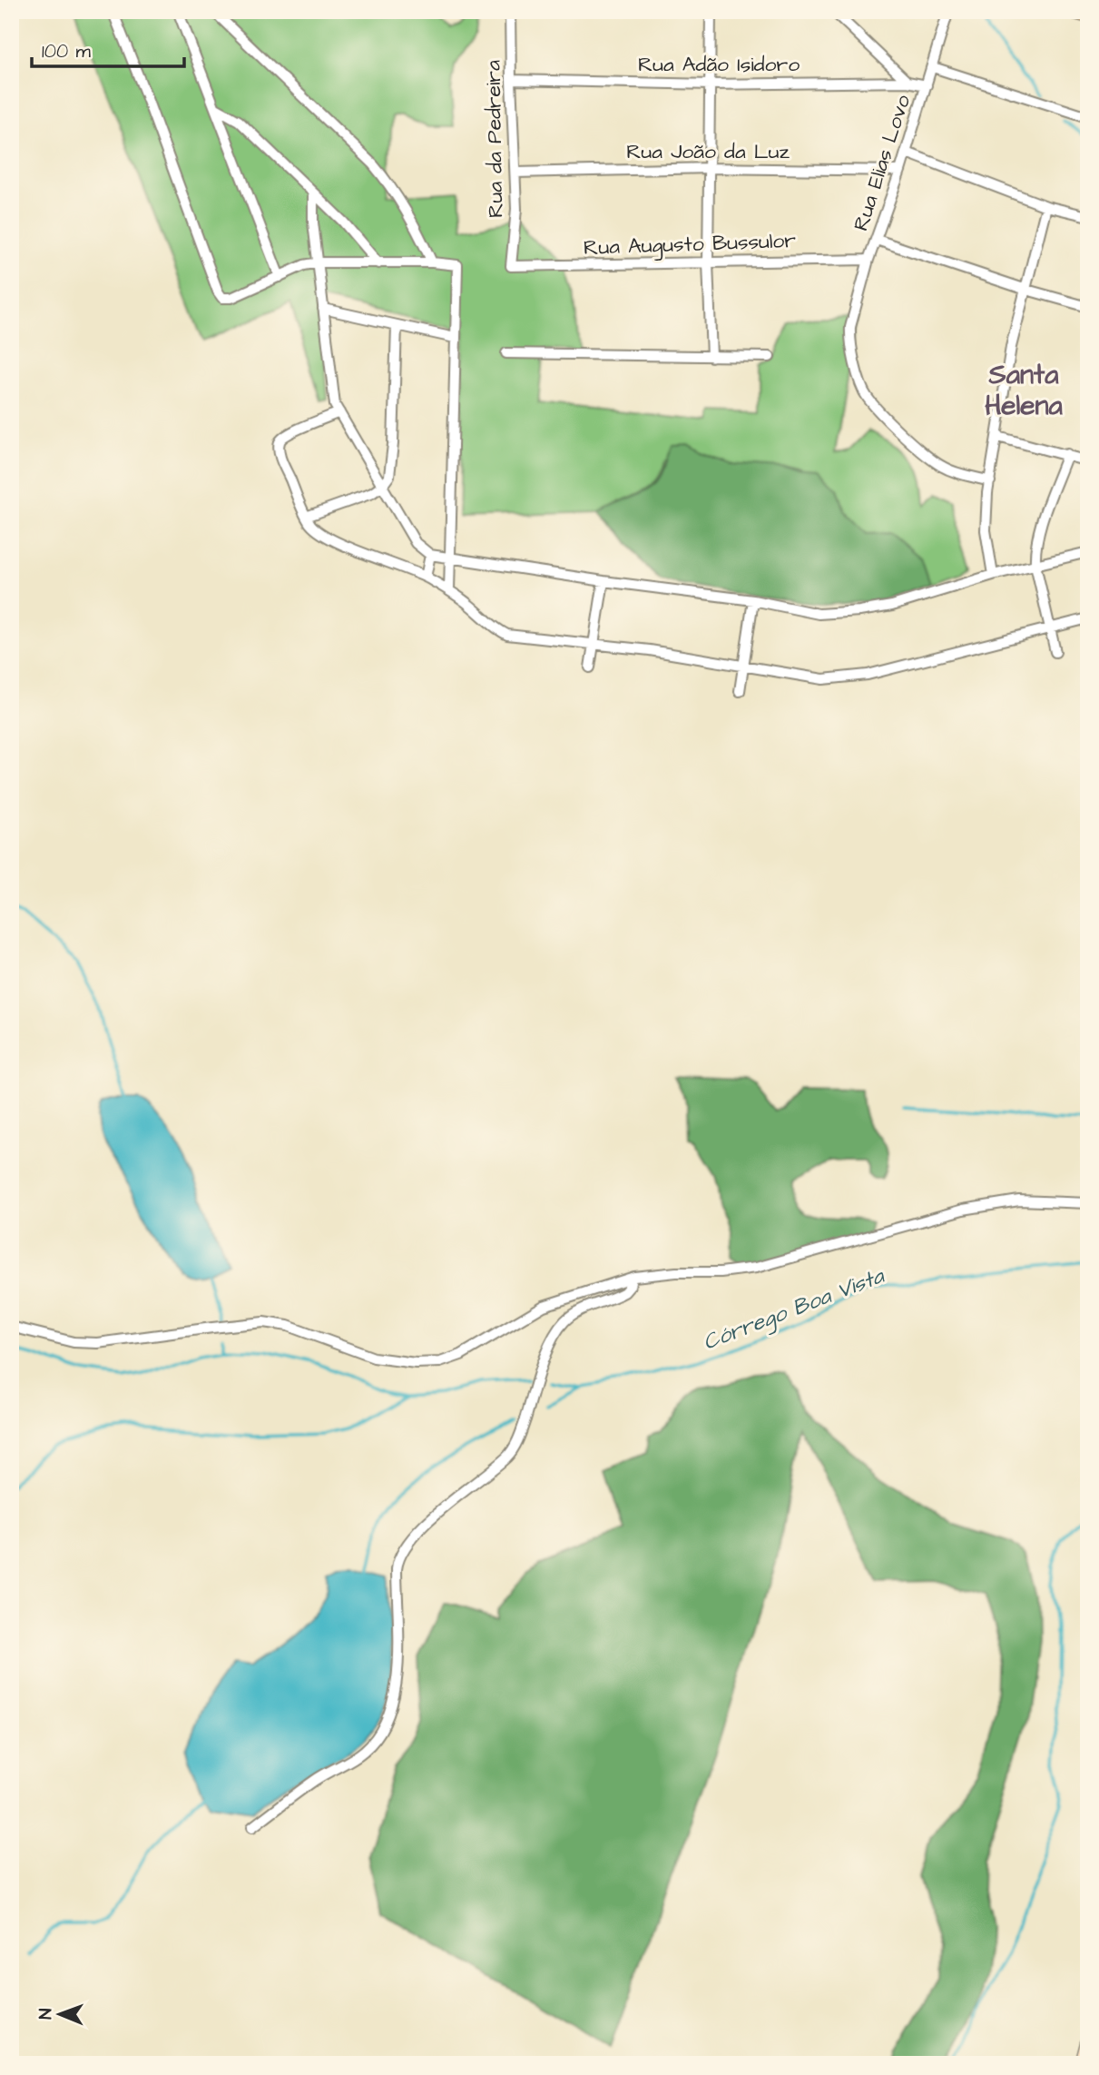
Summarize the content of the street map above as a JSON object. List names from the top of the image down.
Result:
{
  "streets": {
    "street": [
      "Rua Adão Isidoro",
      "Rua da Pedreira",
      "Rua João da Luz",
      "Rua Elias Lovo",
      "Rua Augusto Bussulor"
    ]
  },
  "crossings": [
    ["Rua Adão Isidoro", "Rua da Pedreira"],
    ["Rua Adão Isidoro", "Rua Elias Lovo"],
    ["Rua da Pedreira", "Rua João da Luz"],
    ["Rua da Pedreira", "Rua Augusto Bussulor"],
    ["Rua João da Luz", "Rua Elias Lovo"],
    ["Rua Elias Lovo", "Rua Augusto Bussulor"]
  ],
  "districts": ["Santa Helena"],
  "water": ["Córrego Boa Vista"],
  "scale_bar": "100 m",
  "north": "left"
}
